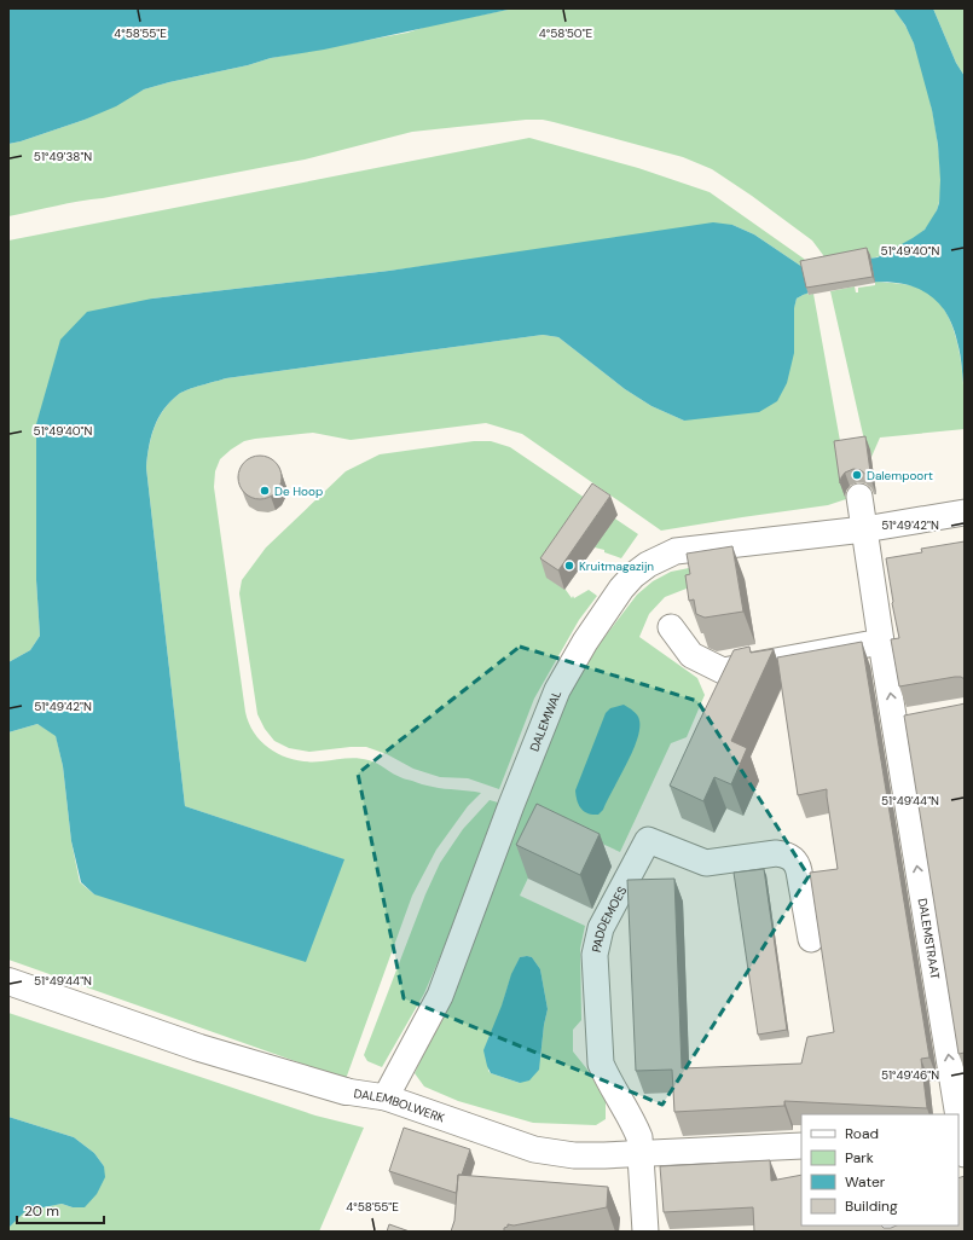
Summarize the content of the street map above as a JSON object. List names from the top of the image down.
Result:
{
  "streets": {
    "street": [
      "DALEMWAL",
      "PADDEMOES",
      "DALEMSTRAAT",
      "DALEMBOLWERK"
    ]
  },
  "crossings": [
    ["DALEMWAL", "DALEMSTRAAT"],
    ["DALEMWAL", "DALEMBOLWERK"],
    ["PADDEMOES", "DALEMBOLWERK"]
  ],
  "one_way": ["DALEMSTRAAT"],
  "places": ["Dalempoort", "De Hoop", "Kruitmagazijn"],
  "legend": [
    "Road",
    "Park",
    "Water",
    "Building"
  ],
  "scale_bar": "20 m",
  "coordinates": [
    "4°58'55\"E",
    "4°58'50\"E",
    "51°49'38\"N",
    "51°49'40\"N",
    "51°49'42\"N",
    "51°49'44\"N",
    "51°49'46\"N"
  ]
}
